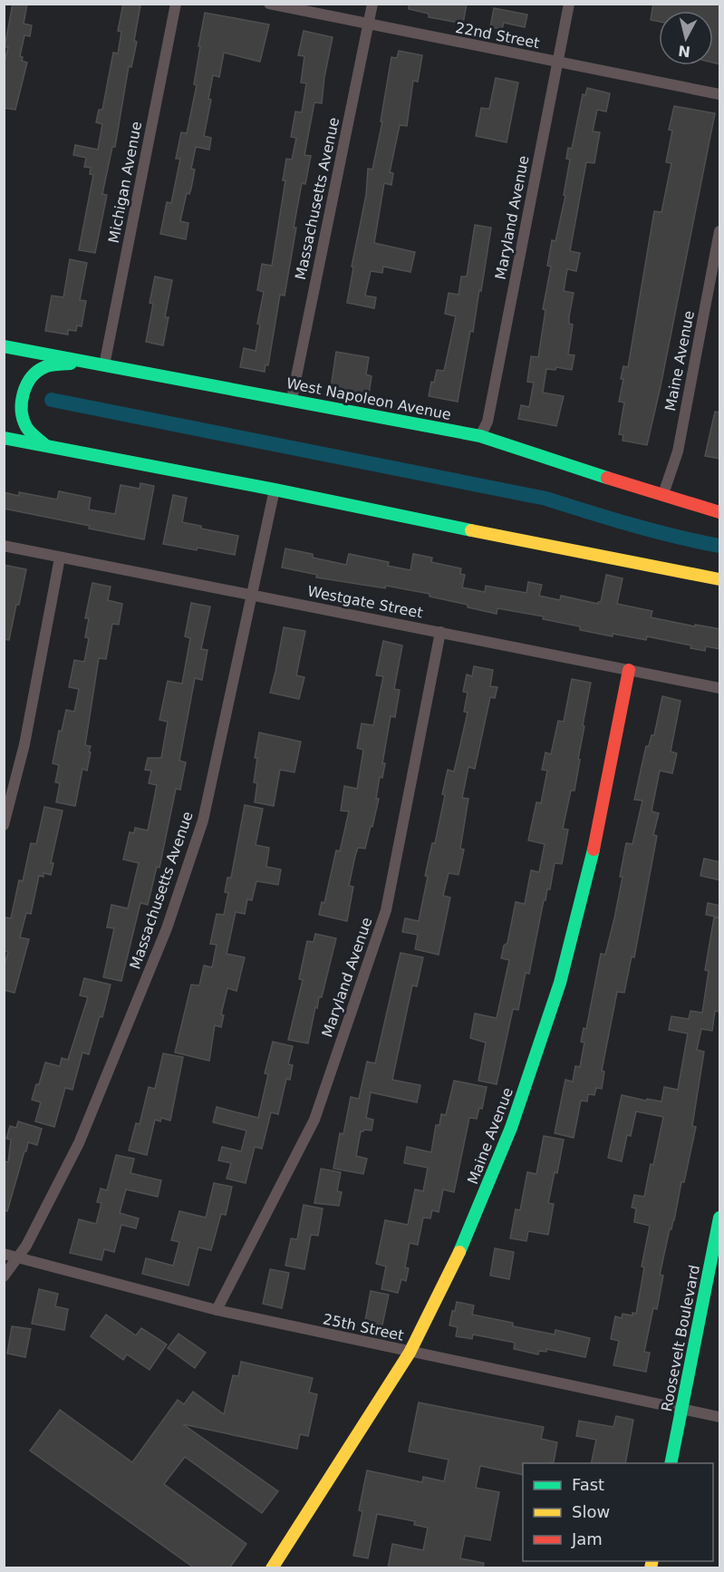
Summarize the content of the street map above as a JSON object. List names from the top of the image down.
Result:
{
  "streets": {
    "main road": ["Maine Avenue", "West Napoleon Avenue", "Roosevelt Boulevard"],
    "street": [
      "22nd Street",
      "Michigan Avenue",
      "Massachusetts Avenue",
      "Maryland Avenue",
      "Westgate Street",
      "25th Street"
    ]
  },
  "crossings": [
    ["22nd Street", "Massachusetts Avenue"],
    ["22nd Street", "Maryland Avenue"],
    ["Michigan Avenue", "West Napoleon Avenue"],
    ["Massachusetts Avenue", "West Napoleon Avenue"],
    ["Massachusetts Avenue", "Westgate Street"],
    ["Massachusetts Avenue", "25th Street"],
    ["Maryland Avenue", "West Napoleon Avenue"],
    ["Maryland Avenue", "Westgate Street"],
    ["Maryland Avenue", "25th Street"],
    ["Maine Avenue", "West Napoleon Avenue"],
    ["Maine Avenue", "Westgate Street"],
    ["Maine Avenue", "25th Street"],
    ["25th Street", "Roosevelt Boulevard"]
  ],
  "legend": ["Fast", "Slow", "Jam"],
  "north": "bottom"
}
